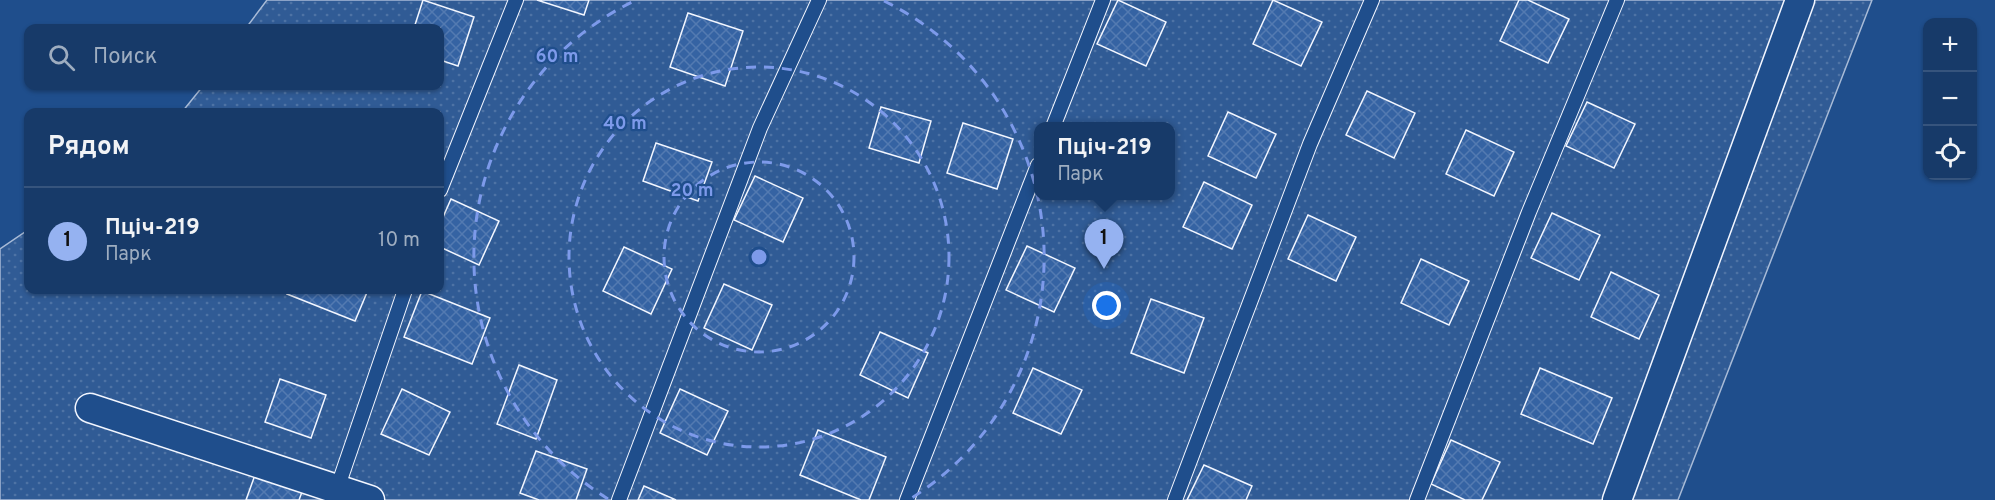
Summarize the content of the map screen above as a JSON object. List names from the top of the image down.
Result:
{
  "page": {
    "map_buttons": ["+", "−"],
    "search": "Поиск",
    "heading": "Рядом",
    "popup": ["Пціч-219", "Парк"],
    "list": [
      {
        "mark": "1",
        "name": "Пціч-219",
        "note": "Парк",
        "value": "10 m"
      }
    ],
    "pins": "1"
  },
  "rings": ["60 m", "40 m", "20 m"]
}
